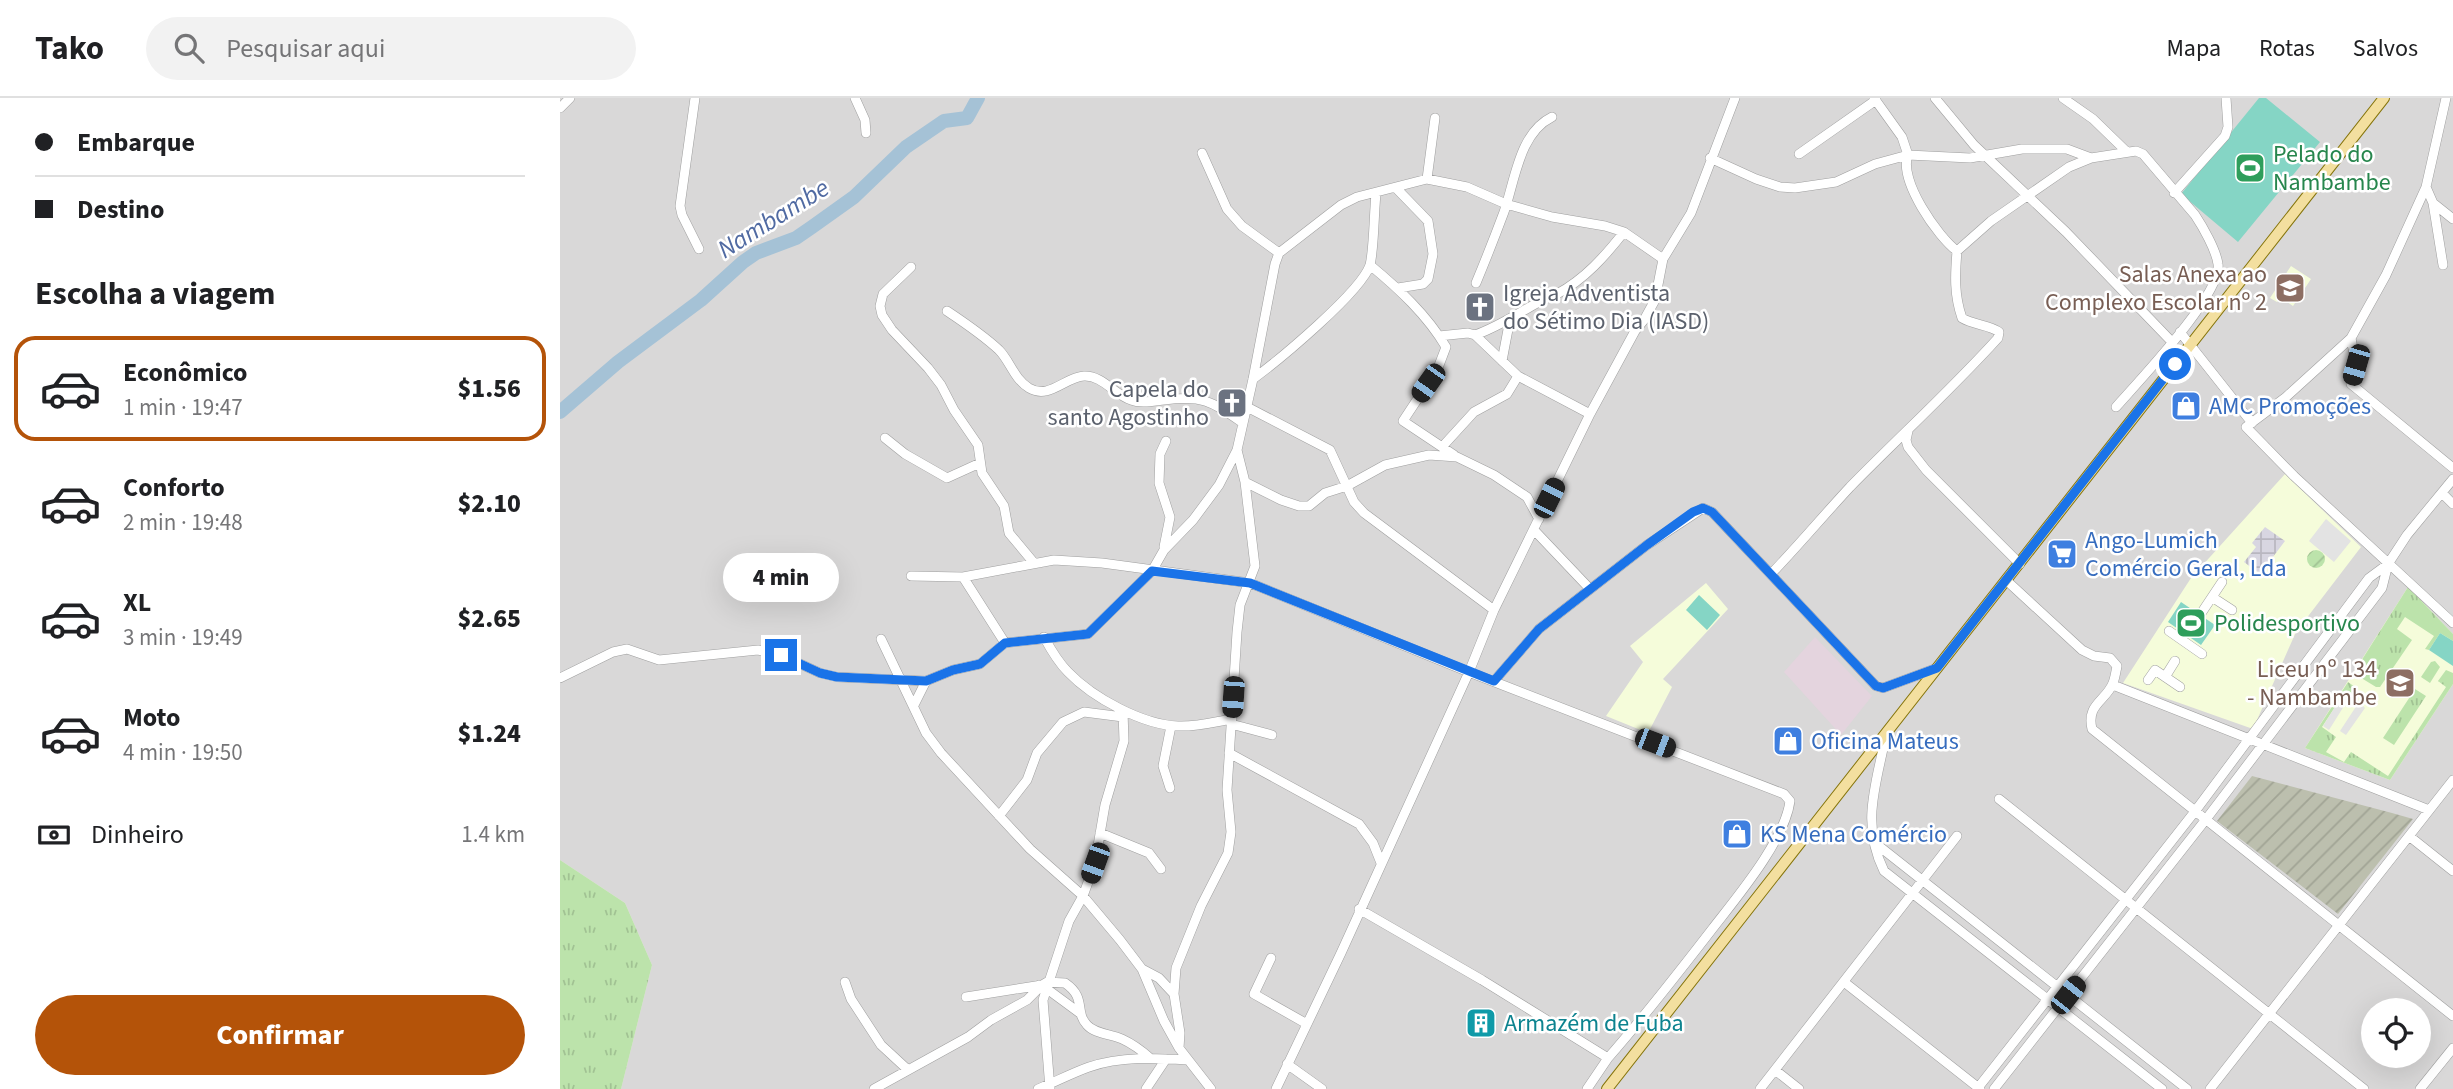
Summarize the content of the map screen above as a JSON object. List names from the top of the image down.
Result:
{
  "water": ["Nambambe"],
  "places": {
    "sports": ["Pelado do Nambambe", "Polidesportivo"],
    "school or university": ["Salas Anexa ao Complexo Escolar nº 2", "Liceu nº 134 - Nambambe"],
    "church": ["Igreja Adventista do Sétimo Dia (IASD)", "Capela do santo Agostinho"],
    "shop": ["AMC Promoções", "Oficina Mateus", "KS Mena Comércio"],
    "supermarket": ["Ango-Lumich Comércio Geral, Lda"],
    "building": ["Armazém de Fuba"]
  },
  "page": {
    "header": "Tako",
    "search": "Pesquisar aqui",
    "nav": ["Mapa", "Rotas", "Salvos"],
    "banner": ["Embarque", "Destino"],
    "heading": "Escolha a viagem",
    "list": [
      {
        "name": "Econômico",
        "note": "1 min · 19:47",
        "value": "$1.56"
      },
      {
        "name": "Conforto",
        "note": "2 min · 19:48",
        "value": "$2.10"
      },
      {
        "name": "XL",
        "note": "3 min · 19:49",
        "value": "$2.65"
      },
      {
        "name": "Moto",
        "note": "4 min · 19:50",
        "value": "$1.24"
      }
    ],
    "bubble": "4 min",
    "pay": ["Dinheiro", "1.4 km"],
    "buttons": "Confirmar"
  }
}
